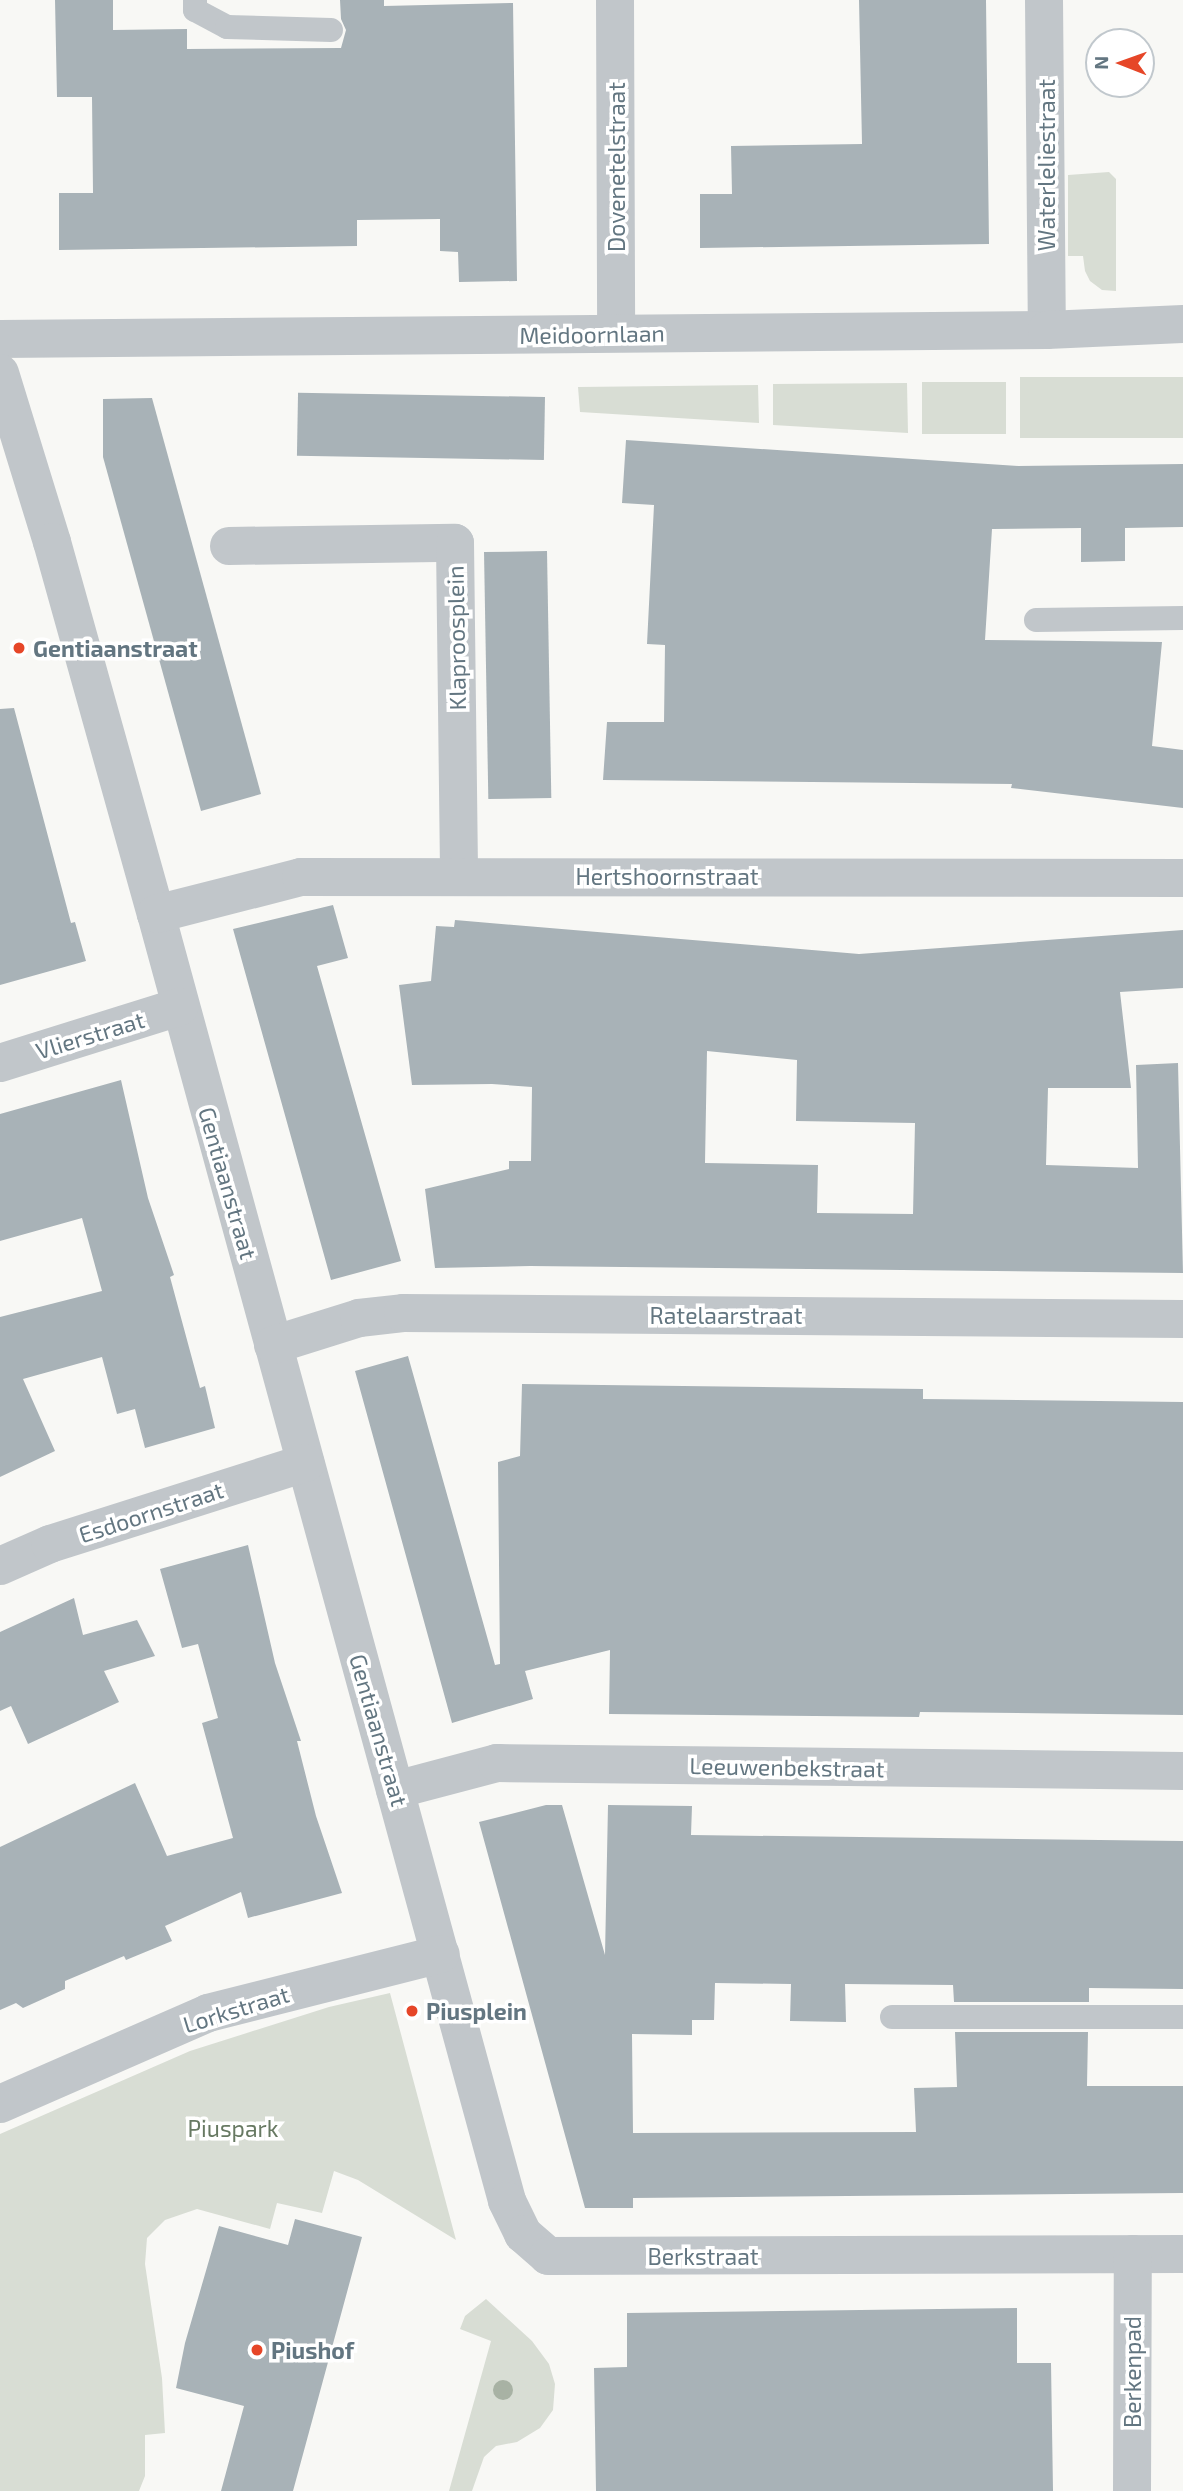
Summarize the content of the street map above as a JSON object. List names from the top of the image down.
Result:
{
  "streets": {
    "street": [
      "Waterleliestraat",
      "Dovenetelstraat",
      "Meidoornlaan",
      "Klaproosplein",
      "Hertshoornstraat",
      "Vlierstraat",
      "Gentiaanstraat",
      "Ratelaarstraat",
      "Esdoornstraat",
      "Leeuwenbekstraat",
      "Lorkstraat",
      "Berkstraat",
      "Berkenpad"
    ]
  },
  "crossings": [
    ["Waterleliestraat", "Meidoornlaan"],
    ["Dovenetelstraat", "Meidoornlaan"],
    ["Klaproosplein", "Hertshoornstraat"],
    ["Hertshoornstraat", "Gentiaanstraat"],
    ["Vlierstraat", "Gentiaanstraat"],
    ["Gentiaanstraat", "Ratelaarstraat"],
    ["Gentiaanstraat", "Esdoornstraat"],
    ["Gentiaanstraat", "Leeuwenbekstraat"],
    ["Gentiaanstraat", "Lorkstraat"],
    ["Gentiaanstraat", "Berkstraat"],
    ["Lorkstraat", "Berkstraat"],
    ["Berkstraat", "Berkenpad"]
  ],
  "parks": ["Piuspark"],
  "places": ["Gentiaanstraat", "Piusplein", "Piushof"],
  "north": "left"
}
